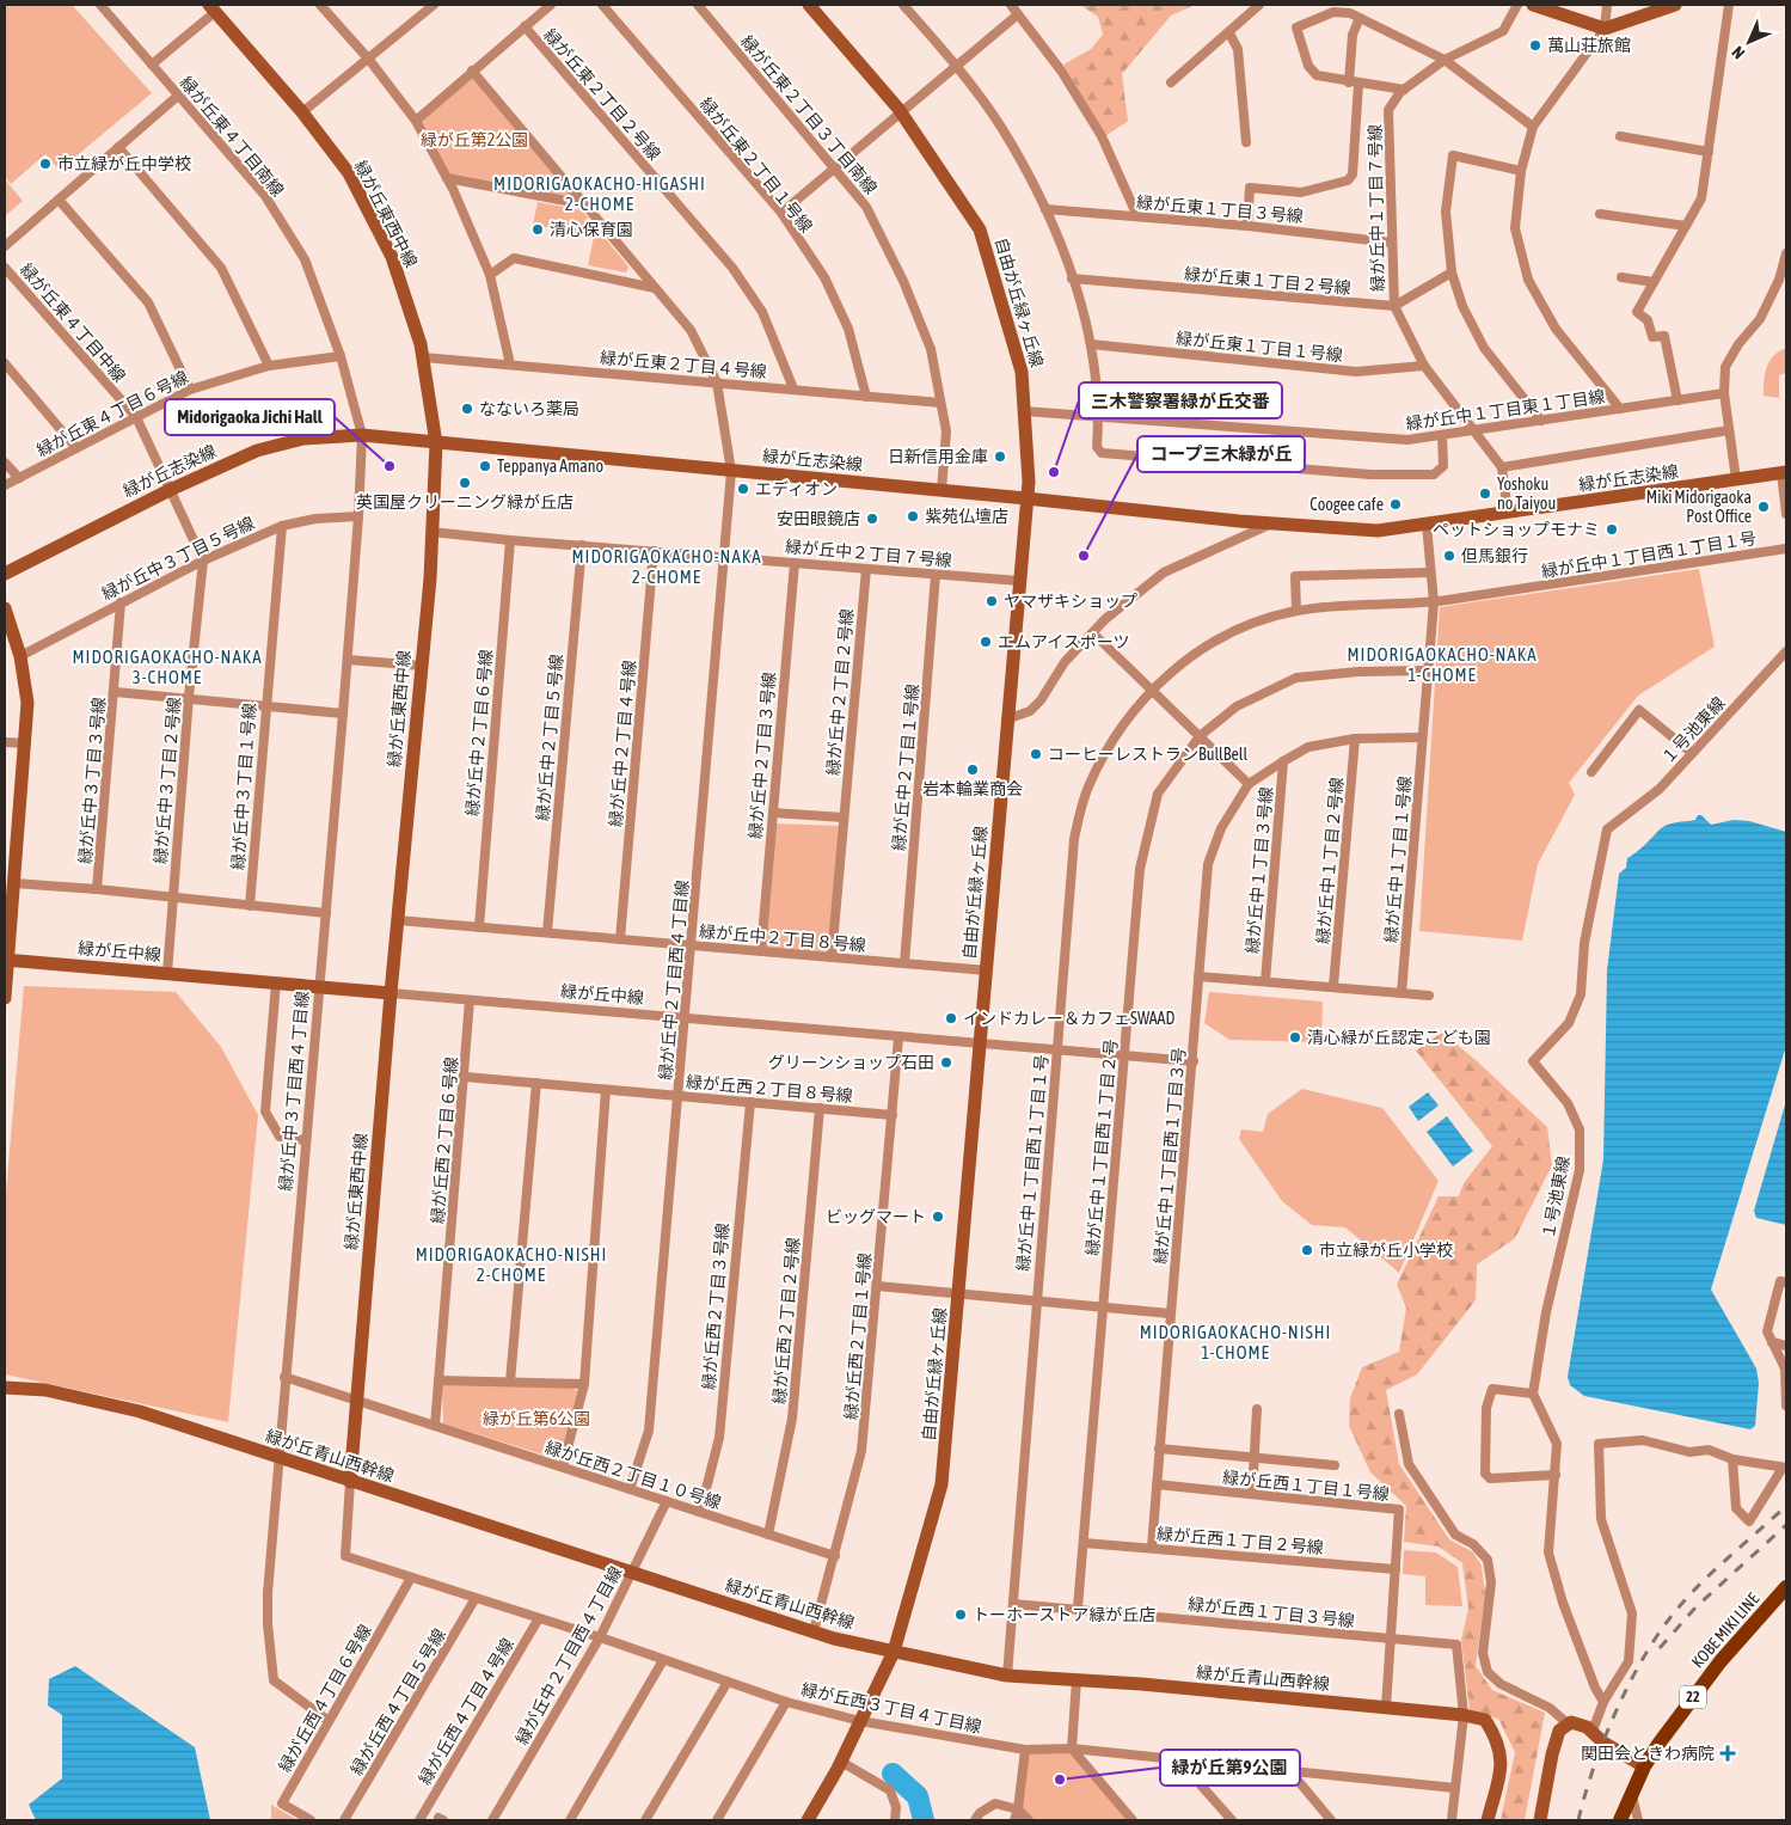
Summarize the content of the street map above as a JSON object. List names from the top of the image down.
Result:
{
  "streets": {
    "main road": ["KOBE MIKI LINE", "22"],
    "street": [
      "緑が丘東２丁目２号線",
      "緑が丘東２丁目３丁目南線",
      "緑が丘東４丁目南線",
      "緑が丘東２丁目１号線",
      "緑が丘中１丁目７号線",
      "緑が丘東１丁目３号線",
      "緑が丘東西中線",
      "緑が丘東１丁目２号線",
      "自由が丘緑ヶ丘線",
      "緑が丘東４丁目中線",
      "緑が丘東１丁目１号線",
      "緑が丘東２丁目４号線",
      "緑が丘中１丁目東１丁目線",
      "緑が丘東４丁目６号線",
      "緑が丘志染線",
      "緑が丘中２丁目７号線",
      "緑が丘中１丁目西１丁目１号",
      "緑が丘中３丁目５号線",
      "緑が丘中２丁目２号線",
      "１号池東線",
      "緑が丘中２丁目６号線",
      "緑が丘中２丁目５号線",
      "緑が丘中２丁目４号線",
      "緑が丘中２丁目３号線",
      "緑が丘中２丁目１号線",
      "緑が丘中３丁目３号線",
      "緑が丘中３丁目２号線",
      "緑が丘中３丁目１号線",
      "緑が丘中１丁目１号線",
      "緑が丘中１丁目２号線",
      "緑が丘中１丁目３号線",
      "緑が丘中２丁目８号線",
      "緑が丘中線",
      "緑が丘中２丁目西４丁目線",
      "緑が丘西２丁目８号線",
      "緑が丘中３丁目西４丁目線",
      "緑が丘西２丁目６号線",
      "緑が丘中１丁目西１丁目２号",
      "緑が丘中１丁目西１丁目３号",
      "緑が丘西２丁目３号線",
      "緑が丘西２丁目２号線",
      "緑が丘西２丁目１号線",
      "緑が丘青山西幹線",
      "緑が丘西２丁目１０号線",
      "緑が丘西１丁目１号線",
      "緑が丘西１丁目２号線",
      "緑が丘西１丁目３号線",
      "緑が丘西４丁目６号線",
      "緑が丘西４丁目５号線",
      "緑が丘西３丁目４丁目線",
      "緑が丘西４丁目４号線"
    ]
  },
  "crossings": [
    ["緑が丘東２丁目２号線", "緑が丘東２丁目４号線"],
    ["緑が丘東２丁目３丁目南線", "緑が丘東２丁目４号線"],
    ["緑が丘東２丁目３丁目南線", "緑が丘志染線"],
    ["緑が丘東４丁目南線", "緑が丘東４丁目６号線"],
    ["緑が丘東４丁目南線", "緑が丘志染線"],
    ["緑が丘東４丁目南線", "緑が丘中３丁目西４丁目線"],
    ["緑が丘東２丁目１号線", "緑が丘東２丁目４号線"],
    ["緑が丘中１丁目７号線", "緑が丘東１丁目３号線"],
    ["緑が丘中１丁目７号線", "緑が丘東１丁目２号線"],
    ["緑が丘中１丁目７号線", "緑が丘東１丁目１号線"],
    ["緑が丘中１丁目７号線", "緑が丘中１丁目東１丁目線"],
    ["緑が丘中１丁目７号線", "緑が丘志染線"],
    ["緑が丘東西中線", "緑が丘東２丁目４号線"],
    ["緑が丘東西中線", "緑が丘志染線"],
    ["緑が丘東西中線", "緑が丘中２丁目７号線"],
    ["緑が丘東西中線", "緑が丘中２丁目８号線"],
    ["緑が丘東西中線", "緑が丘中線"],
    ["緑が丘東西中線", "緑が丘青山西幹線"],
    ["緑が丘東西中線", "緑が丘西２丁目１０号線"],
    ["緑が丘東西中線", "緑が丘西３丁目４丁目線"],
    ["自由が丘緑ヶ丘線", "緑が丘中１丁目東１丁目線"],
    ["自由が丘緑ヶ丘線", "緑が丘志染線"],
    ["自由が丘緑ヶ丘線", "緑が丘中２丁目７号線"],
    ["自由が丘緑ヶ丘線", "緑が丘中２丁目８号線"],
    ["自由が丘緑ヶ丘線", "緑が丘中線"],
    ["自由が丘緑ヶ丘線", "緑が丘青山西幹線"],
    ["自由が丘緑ヶ丘線", "緑が丘西３丁目４丁目線"],
    ["緑が丘東４丁目中線", "緑が丘東４丁目６号線"],
    ["緑が丘東４丁目中線", "緑が丘志染線"],
    ["緑が丘東２丁目４号線", "緑が丘中２丁目西４丁目線"],
    ["緑が丘志染線", "緑が丘中１丁目１号線"],
    ["緑が丘志染線", "緑が丘中２丁目西４丁目線"],
    ["緑が丘志染線", "緑が丘中３丁目西４丁目線"],
    ["緑が丘中２丁目７号線", "緑が丘中２丁目２号線"],
    ["緑が丘中２丁目７号線", "緑が丘中２丁目６号線"],
    ["緑が丘中２丁目７号線", "緑が丘中２丁目５号線"],
    ["緑が丘中２丁目７号線", "緑が丘中２丁目４号線"],
    ["緑が丘中２丁目７号線", "緑が丘中２丁目３号線"],
    ["緑が丘中２丁目７号線", "緑が丘中２丁目１号線"],
    ["緑が丘中２丁目７号線", "緑が丘中２丁目西４丁目線"],
    ["緑が丘中１丁目西１丁目１号", "緑が丘中１丁目１号線"],
    ["緑が丘中１丁目西１丁目１号", "緑が丘中線"],
    ["緑が丘中１丁目西１丁目１号", "緑が丘青山西幹線"],
    ["緑が丘中１丁目西１丁目１号", "緑が丘西１丁目３号線"],
    ["緑が丘中３丁目５号線", "緑が丘中３丁目３号線"],
    ["緑が丘中３丁目５号線", "緑が丘中３丁目２号線"],
    ["緑が丘中３丁目５号線", "緑が丘中３丁目１号線"],
    ["緑が丘中３丁目５号線", "緑が丘中３丁目西４丁目線"],
    ["緑が丘中２丁目２号線", "緑が丘中２丁目８号線"],
    ["緑が丘中２丁目６号線", "緑が丘中２丁目８号線"],
    ["緑が丘中２丁目５号線", "緑が丘中２丁目８号線"],
    ["緑が丘中２丁目４号線", "緑が丘中２丁目８号線"],
    ["緑が丘中２丁目３号線", "緑が丘中２丁目８号線"],
    ["緑が丘中２丁目１号線", "緑が丘中２丁目８号線"],
    ["緑が丘中３丁目２号線", "緑が丘中線"],
    ["緑が丘中１丁目１号線", "緑が丘中１丁目西１丁目２号"],
    ["緑が丘中１丁目１号線", "緑が丘中１丁目西１丁目３号"],
    ["緑が丘中１丁目２号線", "緑が丘中１丁目西１丁目３号"],
    ["緑が丘中１丁目３号線", "緑が丘中１丁目西１丁目３号"],
    ["緑が丘中２丁目８号線", "緑が丘中２丁目西４丁目線"],
    ["緑が丘中線", "緑が丘中２丁目西４丁目線"],
    ["緑が丘中線", "緑が丘中３丁目西４丁目線"],
    ["緑が丘中線", "緑が丘西２丁目６号線"],
    ["緑が丘中線", "緑が丘中１丁目西１丁目２号"],
    ["緑が丘中線", "緑が丘中１丁目西１丁目３号"],
    ["緑が丘中線", "緑が丘西２丁目１号線"],
    ["緑が丘中２丁目西４丁目線", "緑が丘西２丁目８号線"],
    ["緑が丘中２丁目西４丁目線", "緑が丘青山西幹線"],
    ["緑が丘中２丁目西４丁目線", "緑が丘西２丁目１０号線"],
    ["緑が丘中２丁目西４丁目線", "緑が丘西３丁目４丁目線"],
    ["緑が丘西２丁目８号線", "緑が丘西２丁目６号線"],
    ["緑が丘西２丁目８号線", "緑が丘西２丁目３号線"],
    ["緑が丘西２丁目８号線", "緑が丘西２丁目２号線"],
    ["緑が丘西２丁目８号線", "緑が丘西２丁目１号線"],
    ["緑が丘中３丁目西４丁目線", "緑が丘青山西幹線"],
    ["緑が丘中３丁目西４丁目線", "緑が丘西２丁目１０号線"],
    ["緑が丘中３丁目西４丁目線", "緑が丘西４丁目６号線"],
    ["緑が丘西２丁目６号線", "緑が丘西２丁目１０号線"],
    ["緑が丘中１丁目西１丁目２号", "緑が丘西１丁目２号線"],
    ["緑が丘中１丁目西１丁目２号", "緑が丘西１丁目３号線"],
    ["緑が丘中１丁目西１丁目３号", "緑が丘西１丁目１号線"],
    ["緑が丘中１丁目西１丁目３号", "緑が丘西１丁目２号線"],
    ["緑が丘西２丁目３号線", "緑が丘西２丁目１０号線"],
    ["緑が丘西２丁目２号線", "緑が丘西２丁目１０号線"],
    ["緑が丘西２丁目１号線", "緑が丘青山西幹線"],
    ["緑が丘西２丁目１号線", "緑が丘西２丁目１０号線"],
    ["緑が丘青山西幹線", "緑が丘西１丁目１号線"],
    ["緑が丘青山西幹線", "緑が丘西１丁目３号線"],
    ["緑が丘青山西幹線", "緑が丘西３丁目４丁目線"],
    ["緑が丘西１丁目１号線", "緑が丘西１丁目２号線"],
    ["緑が丘西１丁目１号線", "緑が丘西１丁目３号線"],
    ["緑が丘西４丁目６号線", "緑が丘西３丁目４丁目線"],
    ["緑が丘西４丁目５号線", "緑が丘西３丁目４丁目線"],
    ["緑が丘西３丁目４丁目線", "緑が丘西４丁目４号線"]
  ],
  "districts": [
    "MIDORIGAOKACHO-HIGASHI 2-CHOME",
    "MIDORIGAOKACHO-NAKA 2-CHOME",
    "MIDORIGAOKACHO-NAKA 1-CHOME",
    "MIDORIGAOKACHO-NAKA 3-CHOME",
    "MIDORIGAOKACHO-NISHI 2-CHOME",
    "MIDORIGAOKACHO-NISHI 1-CHOME"
  ],
  "parks": ["緑が丘第2公園", "緑が丘第6公園"],
  "places": {
    "other": [
      "萬山荘旅館",
      "市立緑が丘中学校",
      "清心保育園",
      "なないろ薬局",
      "日新信用金庫",
      "Midorigaoka Jichi Hall",
      "Teppanya Amano",
      "三木警察署緑が丘交番",
      "英国屋クリーニング緑が丘店",
      "エディオン",
      "Yoshoku no Taiyou",
      "Coogee cafe",
      "Miki Midorigaoka Post Office",
      "紫苑仏壇店",
      "安田眼鏡店",
      "ペットショップモナミ",
      "コープ三木緑が丘",
      "但馬銀行",
      "ヤマザキショップ",
      "エムアイスポーツ",
      "コーヒーレストランBullBell",
      "岩本輪業商会",
      "インドカレー＆カフェSWAAD",
      "清心緑が丘認定こども園",
      "グリーンショップ石田",
      "ビッグマート",
      "市立緑が丘小学校",
      "トーホーストア緑が丘店",
      "緑が丘第9公園"
    ],
    "health": ["関田会ときわ病院"]
  },
  "north": "bottom left"
}
